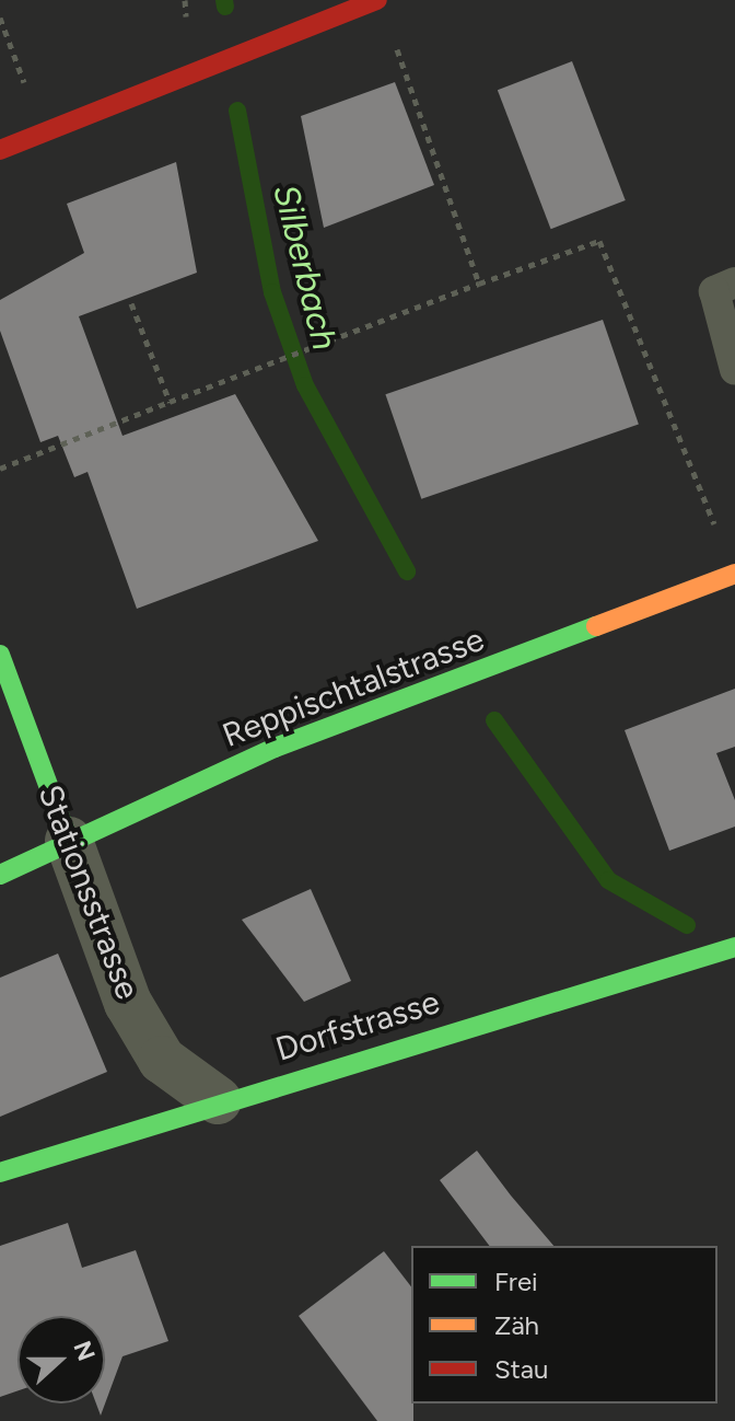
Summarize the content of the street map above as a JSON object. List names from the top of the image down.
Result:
{
  "streets": {
    "street": ["Reppischtalstrasse", "Stationsstrasse", "Dorfstrasse"]
  },
  "crossings": [
    ["Reppischtalstrasse", "Stationsstrasse"],
    ["Stationsstrasse", "Dorfstrasse"]
  ],
  "water": ["Silberbach"],
  "legend": ["Frei", "Zäh", "Stau"],
  "north": "right"
}
